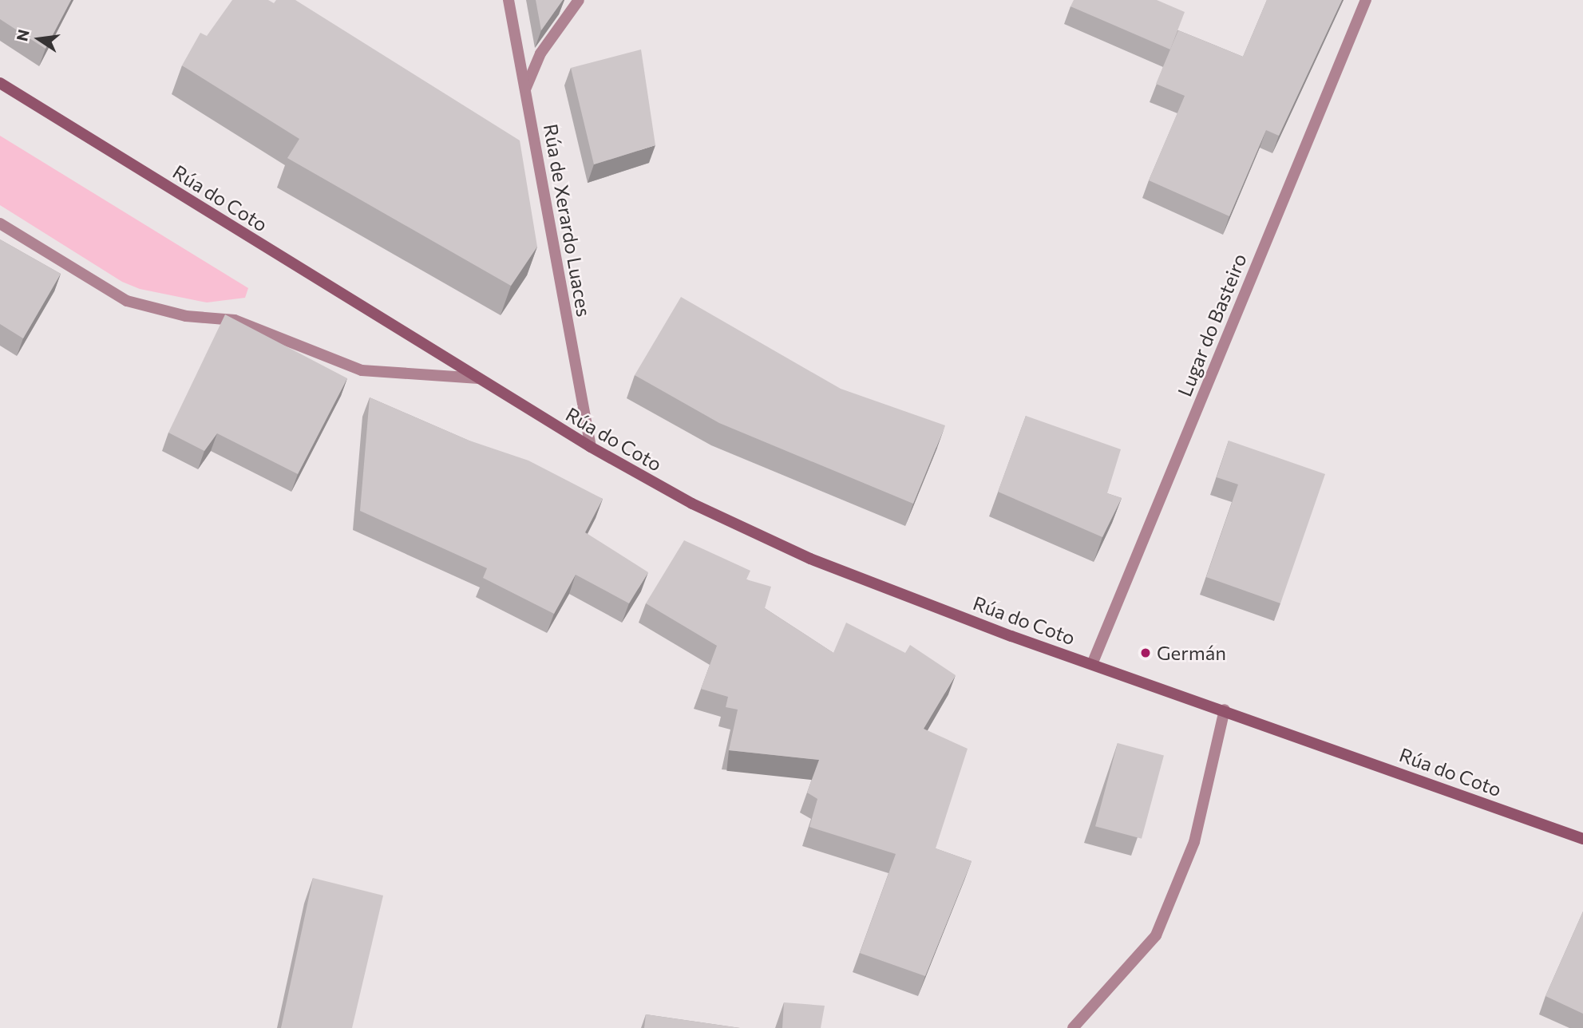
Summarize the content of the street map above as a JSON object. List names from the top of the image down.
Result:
{
  "streets": {
    "main road": ["Rúa do Coto"],
    "street": ["Rúa de Xerardo Luaces", "Lugar do Basteiro"]
  },
  "crossings": [
    ["Rúa do Coto", "Rúa de Xerardo Luaces"],
    ["Rúa do Coto", "Lugar do Basteiro"]
  ],
  "places": ["Germán"],
  "north": "left"
}
